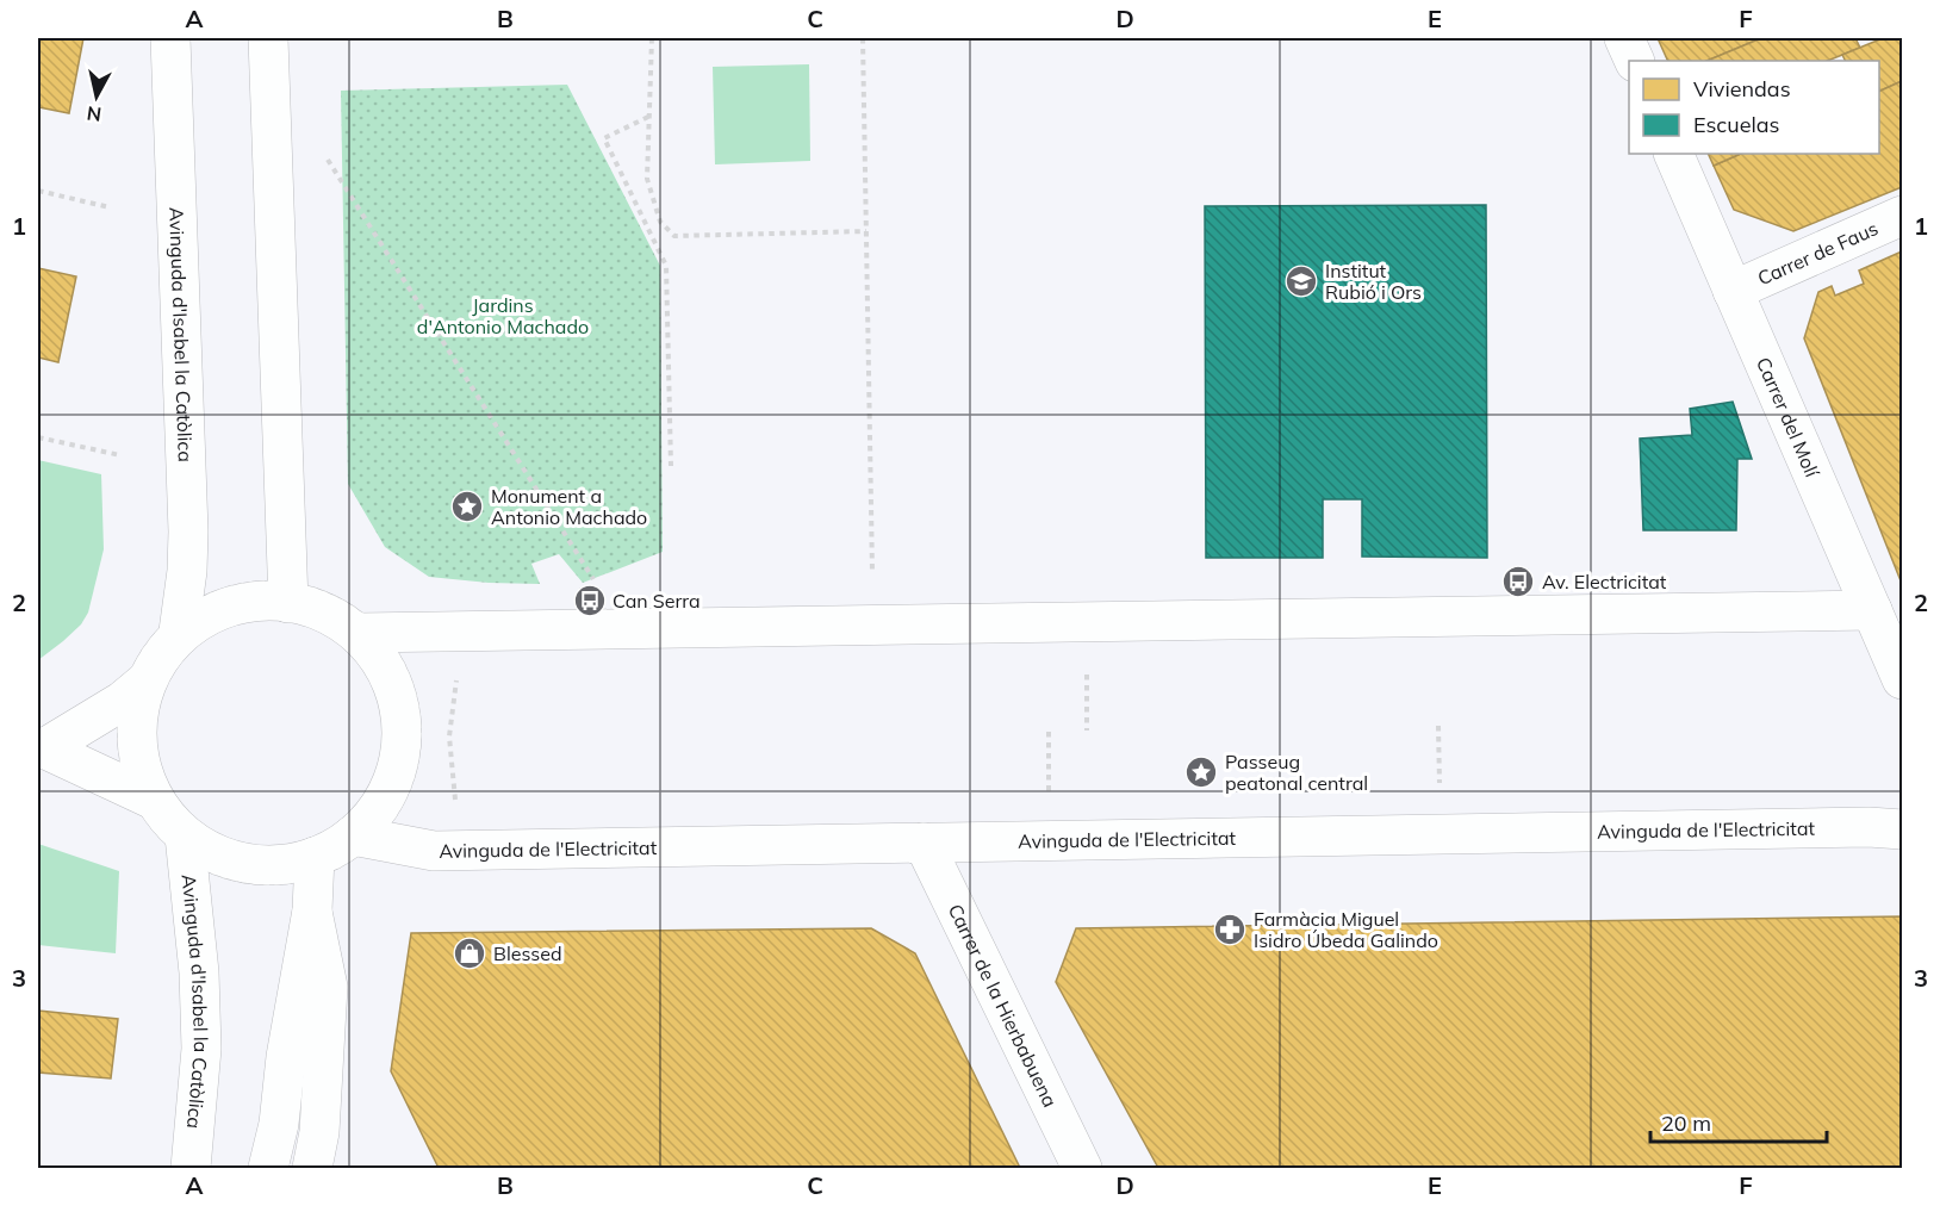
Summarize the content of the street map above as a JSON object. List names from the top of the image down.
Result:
{
  "streets": {
    "street": [
      "Carrer de Faus",
      "Avinguda d'Isabel la Catòlica",
      "Carrer del Molí",
      "Avinguda de l'Electricitat",
      "Carrer de la Hierbabuena"
    ]
  },
  "crossings": [
    ["Carrer de Faus", "Carrer del Molí"],
    ["Avinguda de l'Electricitat", "Carrer de la Hierbabuena"]
  ],
  "parks": ["Jardins d'Antonio Machado"],
  "places": {
    "school or university": ["Institut Rubió i Ors"],
    "place": ["Monument a Antonio Machado", "Passeug peatonal central"],
    "bus stop": ["Av. Electricitat", "Can Serra"],
    "pharmacy": ["Farmàcia Miguel Isidro Úbeda Galindo"],
    "shop": ["Blessed"]
  },
  "legend": ["Viviendas", "Escuelas"],
  "scale_bar": "20 m",
  "north": "bottom",
  "grid": {
    "columns": [
      "A",
      "B",
      "C",
      "D",
      "E",
      "F"
    ],
    "rows": ["1", "2", "3"]
  }
}
